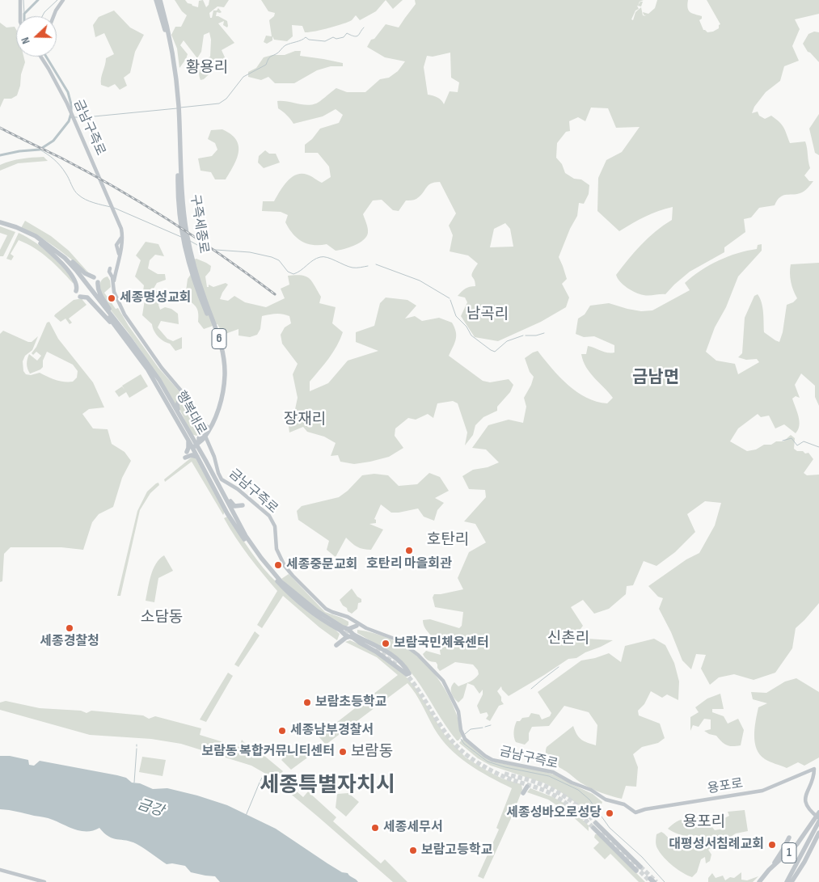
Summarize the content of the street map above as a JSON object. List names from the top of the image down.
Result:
{
  "streets": {
    "highway": [
      "구즉세종로",
      "6",
      "행복대로",
      "1"
    ],
    "main road": ["금남구즉로", "용포로"]
  },
  "crossings": [
    ["금남구즉로", "행복대로"],
    ["금남구즉로", "용포로"],
    ["구즉세종로", "행복대로"],
    ["용포로", "1"]
  ],
  "districts": [
    "황용리",
    "남곡리",
    "금남면",
    "장재리",
    "호탄리",
    "소담동",
    "신촌리",
    "보람동",
    "세종특별자치시",
    "용포리"
  ],
  "water": ["금강"],
  "places": [
    "세종명성교회",
    "호탄리 마을회관",
    "세종중문교회",
    "세종경찰청",
    "보람국민체육센터",
    "보람초등학교",
    "세종남부경찰서",
    "보람동 복합커뮤니티센터",
    "세종성바오로성당",
    "세종세무서",
    "대평성서침례교회",
    "보람고등학교"
  ],
  "north": "left"
}
